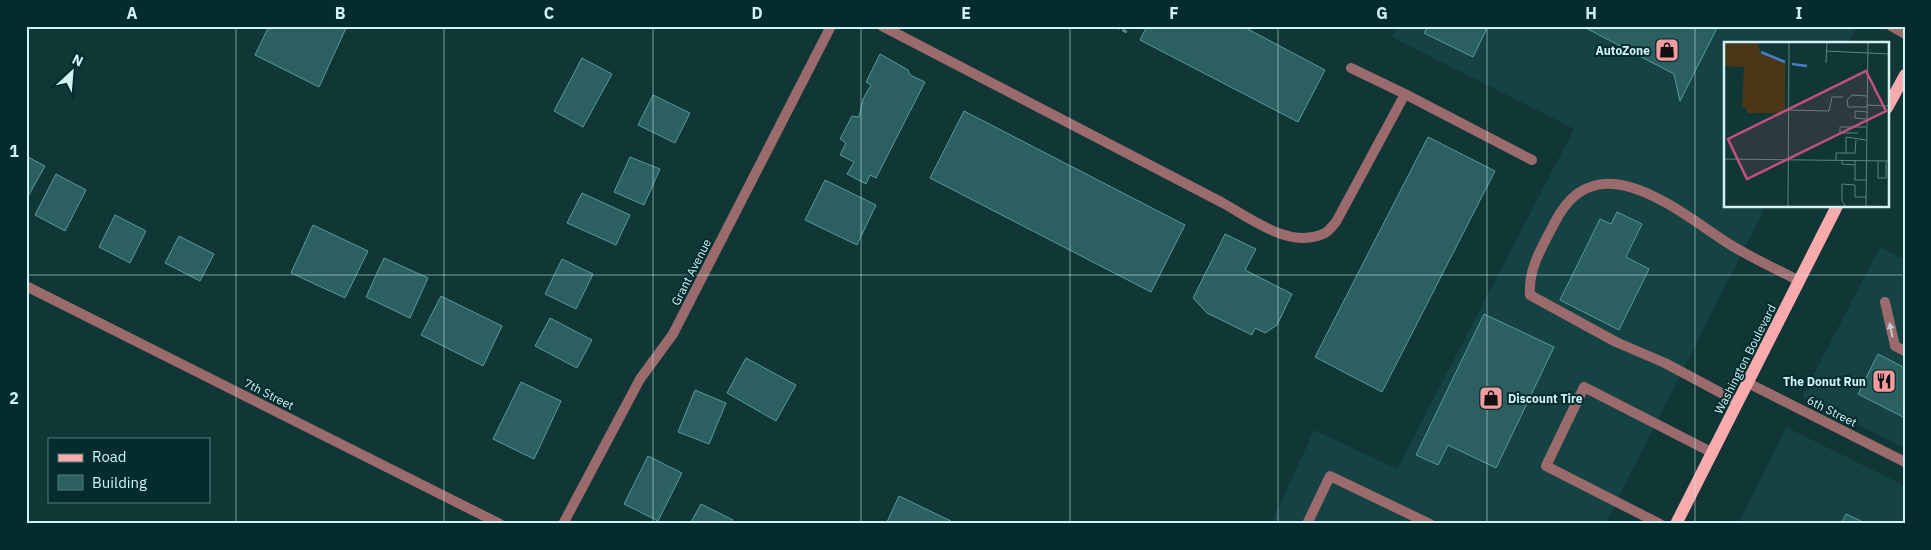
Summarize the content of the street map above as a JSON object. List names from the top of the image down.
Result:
{
  "streets": {
    "main road": ["Washington Boulevard"],
    "street": ["Grant Avenue", "7th Street", "6th Street"]
  },
  "crossings": [
    ["Washington Boulevard", "6th Street"]
  ],
  "places": {
    "shop": ["AutoZone", "Discount Tire"],
    "restaurant": ["The Donut Run"]
  },
  "legend": ["Road", "Building"],
  "north": "top right",
  "grid": {
    "columns": [
      "A",
      "B",
      "C",
      "D",
      "E",
      "F",
      "G",
      "H",
      "I"
    ],
    "rows": ["1", "2"]
  }
}
